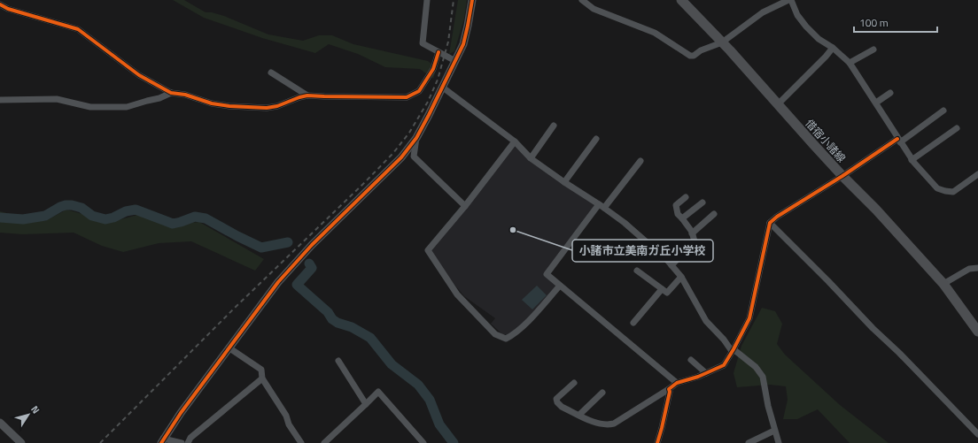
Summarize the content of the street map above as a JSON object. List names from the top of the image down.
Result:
{
  "streets": {
    "main road": ["借宿小諸線"]
  },
  "places": ["小諸市立美南ガ丘小学校"],
  "scale_bar": "100 m",
  "north": "top right"
}
